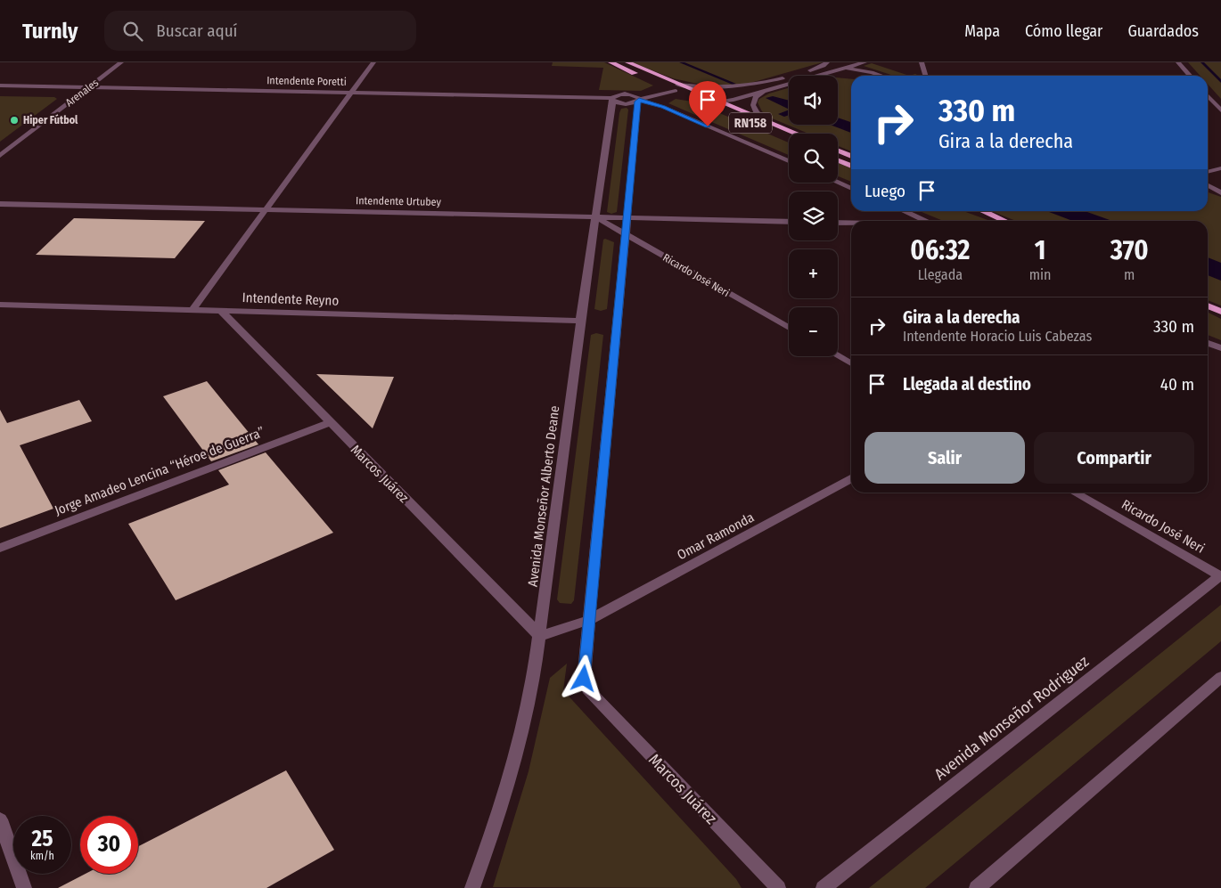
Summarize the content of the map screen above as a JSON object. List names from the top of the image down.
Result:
{
  "streets": {
    "highway": ["RN158"],
    "street": [
      "Intendente Poretti",
      "Arenales",
      "Intendente Urtubey",
      "Ricardo José Neri",
      "Intendente Reyno",
      "Jorge Amadeo Lencina “Héroe de Guerra”",
      "Marcos Juárez",
      "Avenida Monseñor Alberto Deane",
      "Omar Ramonda",
      "Avenida Monseñor Rodriguez"
    ]
  },
  "crossings": [
    ["Intendente Poretti", "Arenales"],
    ["Intendente Poretti", "Avenida Monseñor Alberto Deane"],
    ["Intendente Urtubey", "Ricardo José Neri"],
    ["Intendente Urtubey", "Avenida Monseñor Alberto Deane"],
    ["Ricardo José Neri", "Avenida Monseñor Alberto Deane"],
    ["Ricardo José Neri", "Avenida Monseñor Rodriguez"],
    ["Intendente Reyno", "Marcos Juárez"],
    ["Intendente Reyno", "Avenida Monseñor Alberto Deane"],
    ["Jorge Amadeo Lencina “Héroe de Guerra”", "Marcos Juárez"],
    ["Marcos Juárez", "Avenida Monseñor Alberto Deane"],
    ["Marcos Juárez", "Omar Ramonda"],
    ["Avenida Monseñor Alberto Deane", "Omar Ramonda"]
  ],
  "places": ["Hiper Fútbol"],
  "page": {
    "header": "Turnly",
    "search": "Buscar aquí",
    "nav": ["Mapa", "Cómo llegar", "Guardados"],
    "map_buttons": ["+", "−"],
    "turn": ["330 m", "Gira a la derecha"],
    "then": "Luego",
    "eta": [
      "06:32",
      "Llegada",
      "1",
      "min",
      "370",
      "m"
    ],
    "list": [
      {
        "name": "Gira a la derecha",
        "note": "Intendente Horacio Luis Cabezas",
        "value": "330 m"
      },
      {
        "name": "Llegada al destino",
        "value": "40 m"
      }
    ],
    "buttons": ["Salir", "Compartir"],
    "speed": "25 km/h",
    "limit": "30"
  }
}
